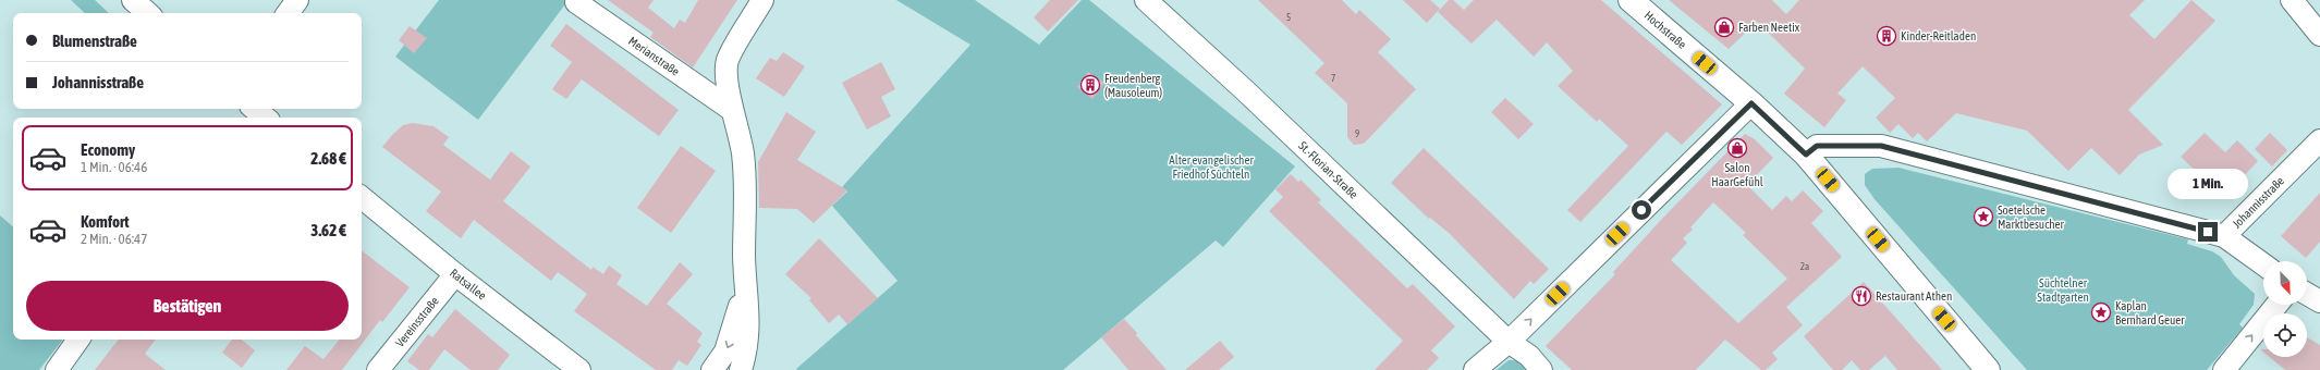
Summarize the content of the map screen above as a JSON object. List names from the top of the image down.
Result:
{
  "streets": {
    "main road": ["Hochstraße"],
    "street": [
      "Merianstraße",
      "St.-Florian-Straße",
      "Johannisstraße",
      "Ratsallee",
      "Vereinsstraße"
    ]
  },
  "crossings": [
    ["Hochstraße", "Johannisstraße"],
    ["Ratsallee", "Vereinsstraße"]
  ],
  "parks": ["Alter evangelischer Friedhof Süchteln", "Süchtelner Stadtgarten"],
  "places": {
    "shop": ["Farben Neetix", "Salon HaarGefühl"],
    "building": ["Kinder-Reitladen", "Freudenberg (Mausoleum)"],
    "place": ["Soetelsche Marktbesucher", "Kaplan Bernhard Geuer"],
    "restaurant": ["Restaurant Athen"]
  },
  "house_numbers": [
    "5",
    "7",
    "9",
    "2a"
  ],
  "north": "bottom right",
  "page": {
    "banner": ["Blumenstraße", "Johannisstraße"],
    "list": [
      {
        "name": "Economy",
        "note": "1 Min. · 06:46",
        "value": "2.68 €"
      },
      {
        "name": "Komfort",
        "note": "2 Min. · 06:47",
        "value": "3.62 €"
      }
    ],
    "bubble": "1 Min.",
    "buttons": "Bestätigen"
  }
}
